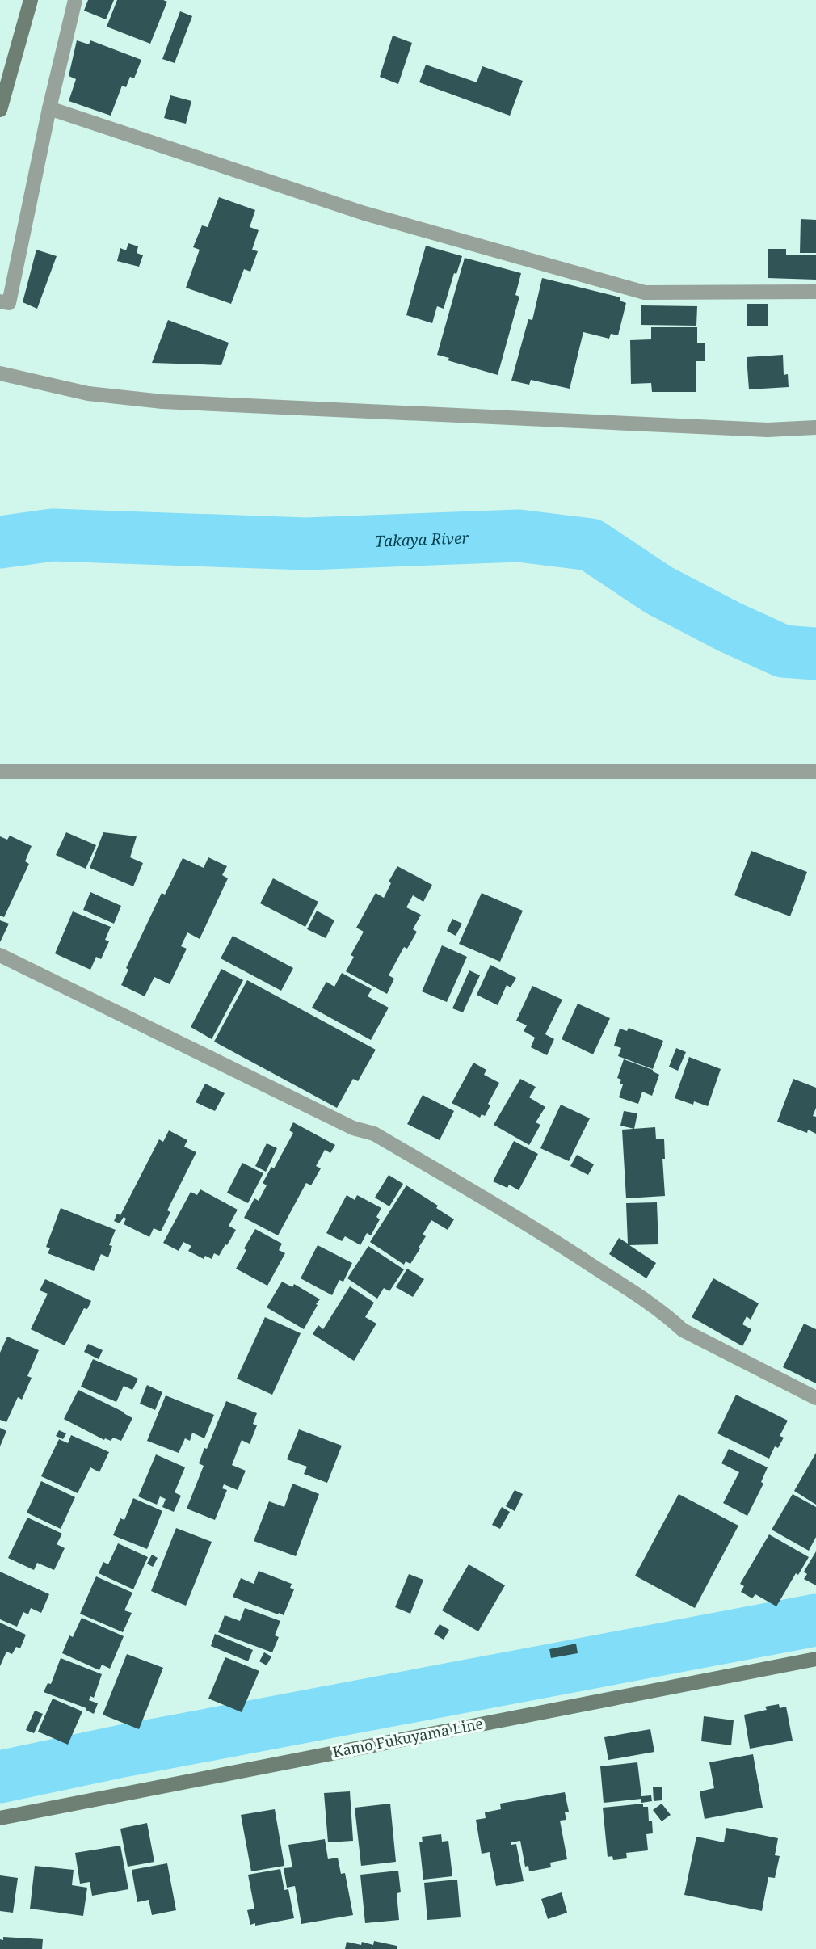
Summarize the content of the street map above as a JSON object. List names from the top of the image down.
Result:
{
  "streets": {
    "main road": ["Kamo Fukuyama Line"]
  },
  "water": ["Takaya River"]
}
